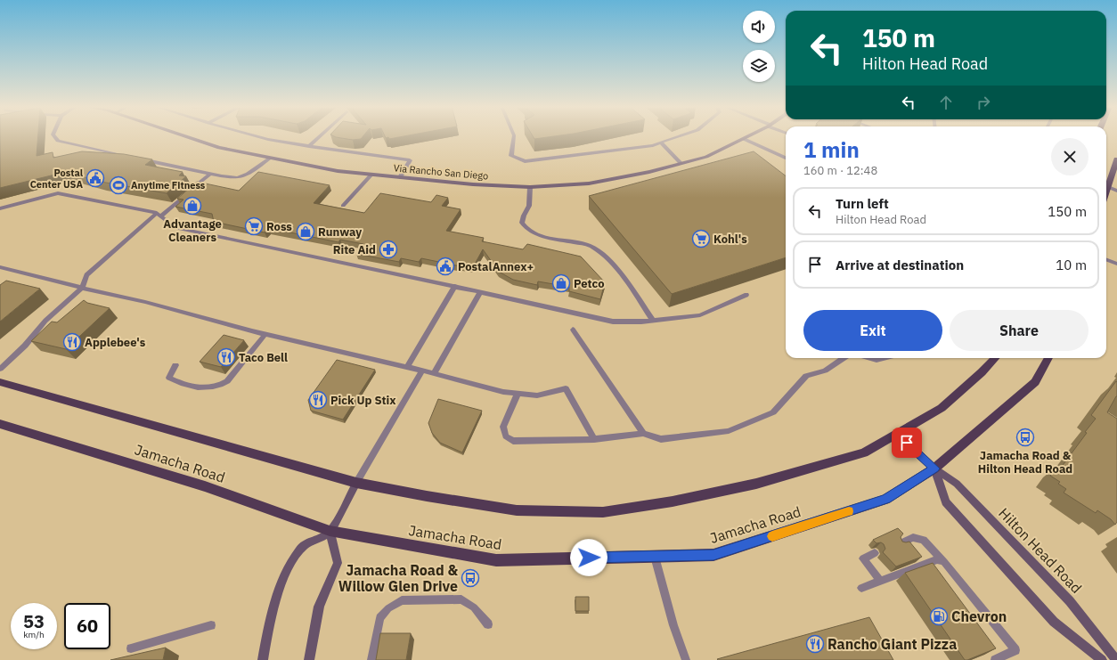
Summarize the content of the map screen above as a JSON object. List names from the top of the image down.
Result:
{
  "streets": {
    "main road": ["Jamacha Road"],
    "street": ["Via Rancho San Diego", "Hilton Head Road"]
  },
  "crossings": [
    ["Jamacha Road", "Hilton Head Road"]
  ],
  "places": {
    "public building": ["Postal Center USA", "PostalAnnex+"],
    "sports": ["Anytime Fitness"],
    "shop": ["Advantage Cleaners", "Runway", "Petco"],
    "supermarket": ["Ross", "Kohl's"],
    "pharmacy": ["Rite Aid"],
    "restaurant": [
      "Applebee's",
      "Taco Bell",
      "Pick Up Stix",
      "Rancho Giant Pizza"
    ],
    "bus stop": ["Jamacha Road & Hilton Head Road", "Jamacha Road & Willow Glen Drive"],
    "fuel station": ["Chevron"]
  },
  "page": {
    "turn": ["150 m", "Hilton Head Road"],
    "heading": ["1 min", "160 m · 12:48"],
    "list": [
      {
        "name": "Turn left",
        "note": "Hilton Head Road",
        "value": "150 m"
      },
      {
        "name": "Arrive at destination",
        "value": "10 m"
      }
    ],
    "buttons": ["Exit", "Share"],
    "speed": "53 km/h",
    "limit": "60"
  }
}
